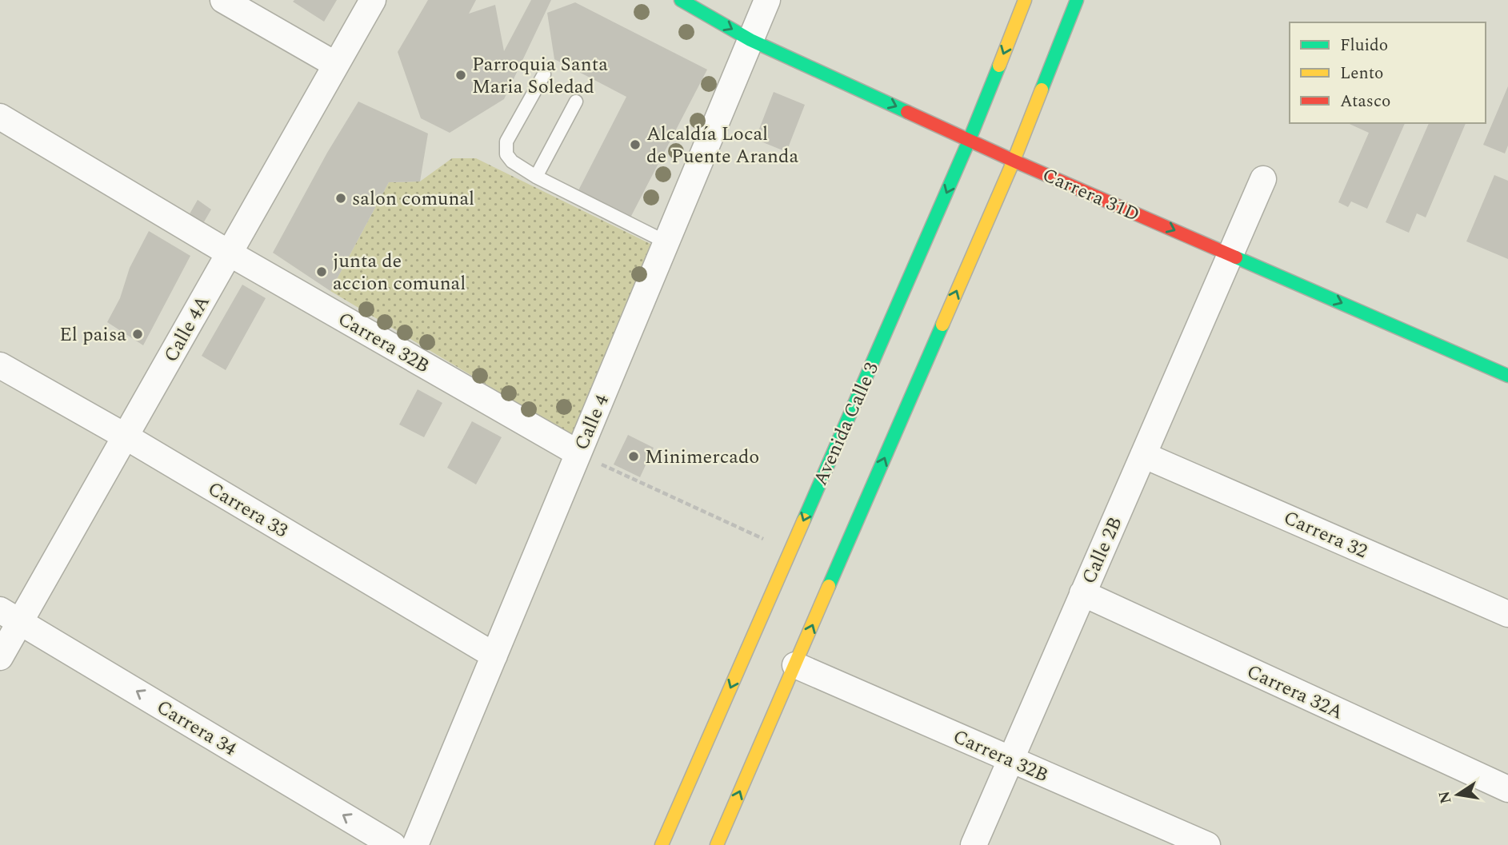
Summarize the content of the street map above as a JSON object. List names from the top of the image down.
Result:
{
  "streets": {
    "main road": ["Carrera 31D", "Avenida Calle 3"],
    "street": [
      "Calle 4A",
      "Carrera 32B",
      "Calle 4",
      "Carrera 33",
      "Carrera 32",
      "Calle 2B",
      "Carrera 32A",
      "Carrera 34"
    ]
  },
  "crossings": [
    ["Carrera 31D", "Calle 4"],
    ["Carrera 31D", "Avenida Calle 3"],
    ["Carrera 31D", "Calle 2B"],
    ["Calle 4A", "Carrera 32B"],
    ["Calle 4A", "Carrera 33"],
    ["Calle 4A", "Carrera 34"],
    ["Carrera 32B", "Calle 4"],
    ["Carrera 32B", "Calle 2B"],
    ["Calle 4", "Carrera 33"],
    ["Carrera 32", "Calle 2B"],
    ["Calle 2B", "Carrera 32A"]
  ],
  "one_way": ["Carrera 31D", "Carrera 34"],
  "places": [
    "Parroquia Santa Maria Soledad",
    "Alcaldía Local de Puente Aranda",
    "salon comunal",
    "junta de accion comunal",
    "El paisa",
    "Minimercado"
  ],
  "legend": ["Fluido", "Lento", "Atasco"],
  "north": "left"
}
